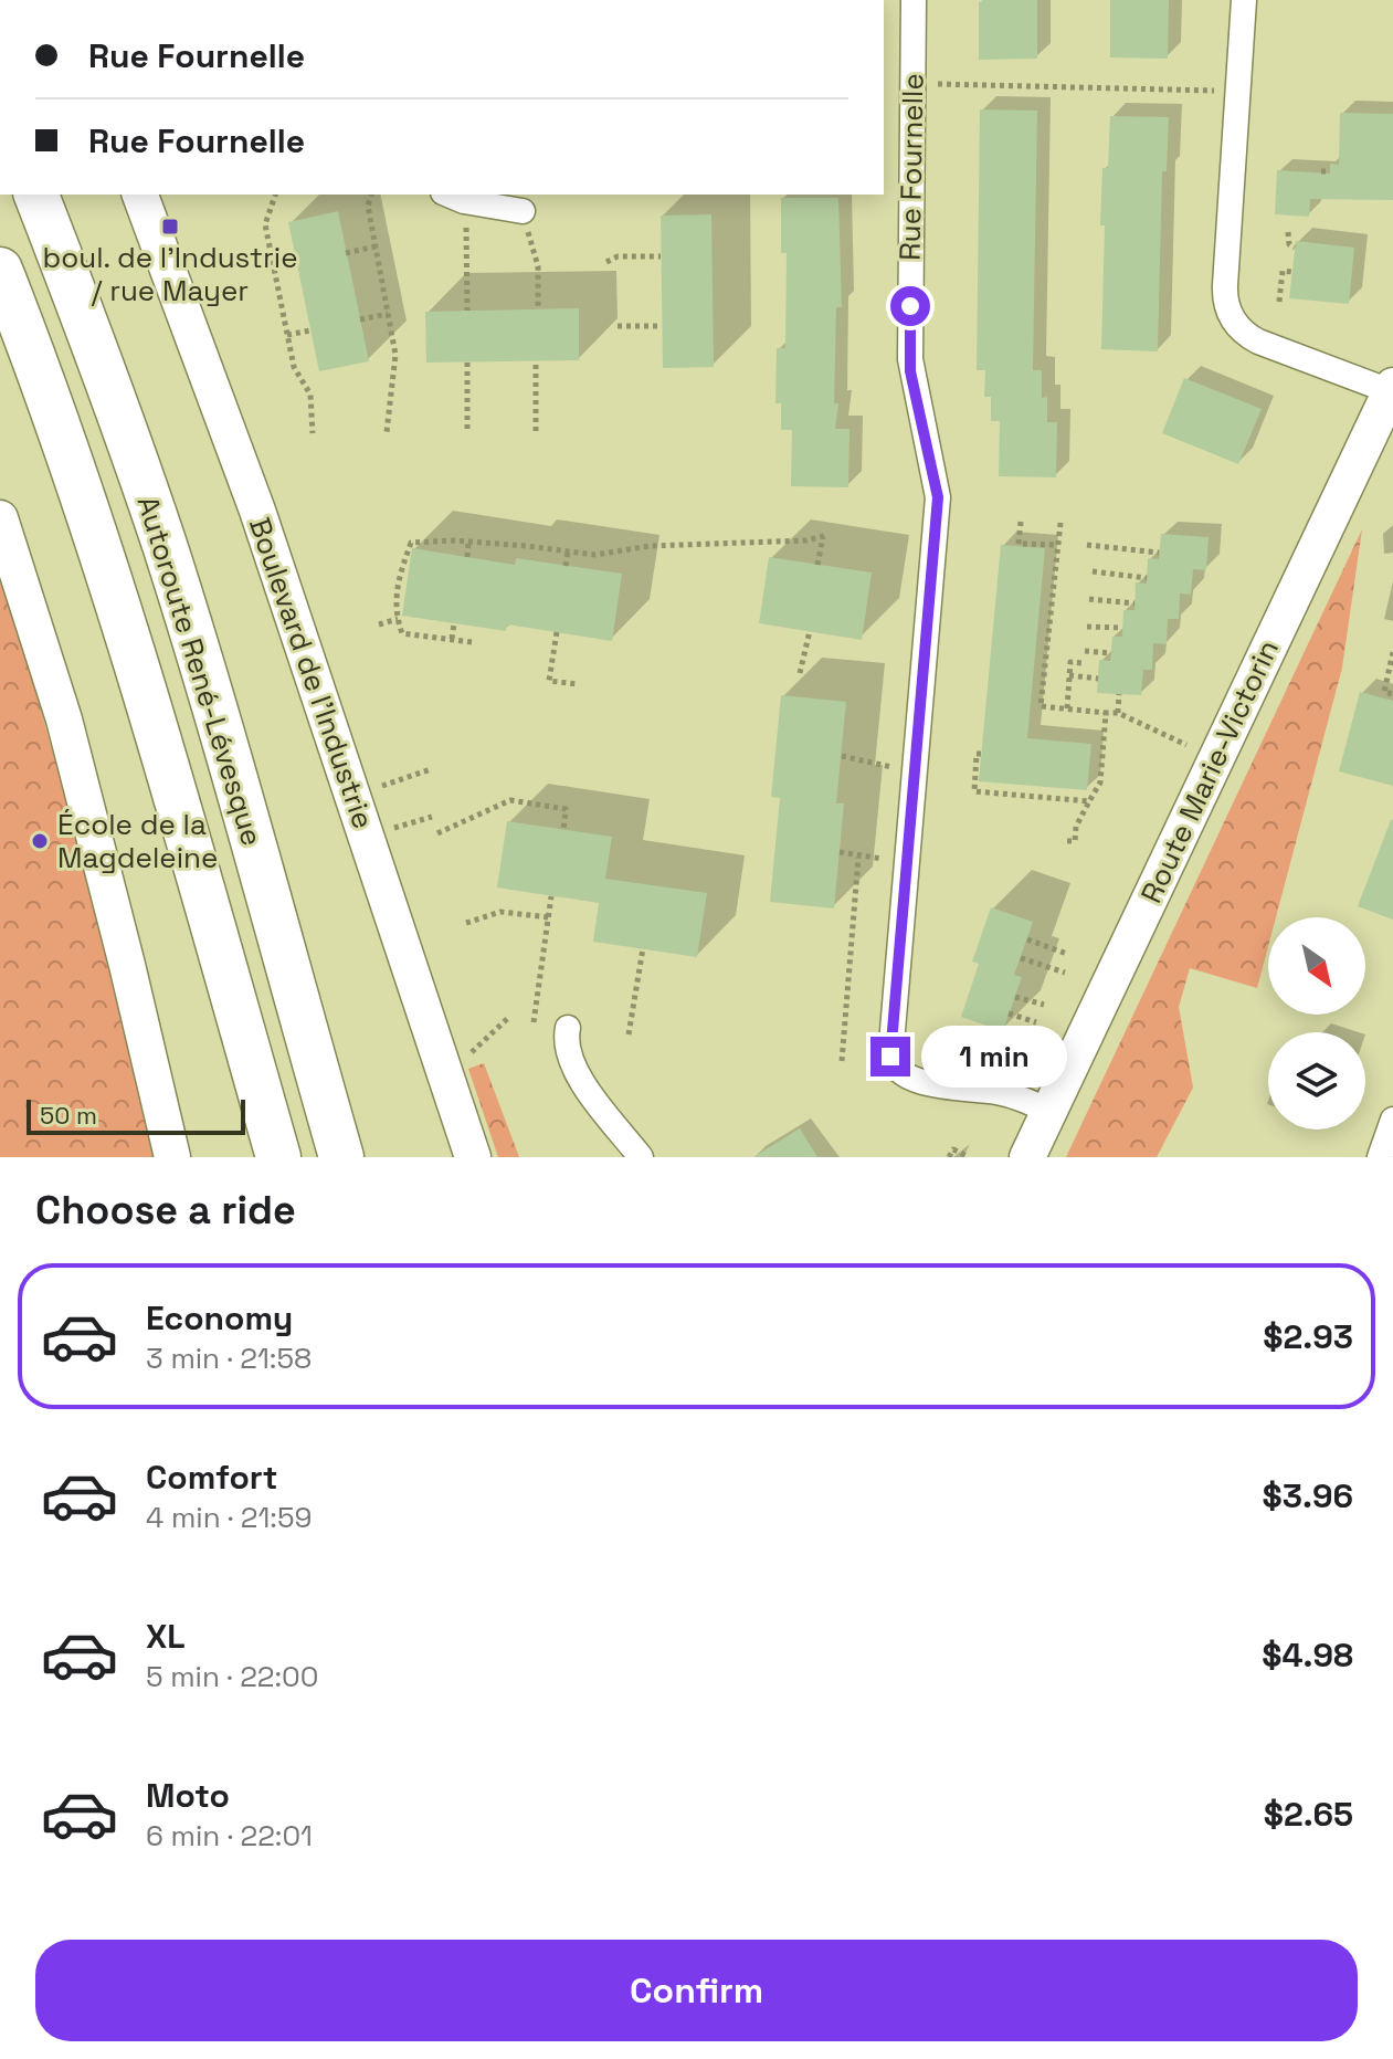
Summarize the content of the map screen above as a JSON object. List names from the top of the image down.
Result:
{
  "streets": {
    "highway": ["Autoroute René-Lévesque"],
    "street": ["Rue Fournelle", "Boulevard de l'Industrie", "Route Marie-Victorin"]
  },
  "crossings": [
    ["Rue Fournelle", "Route Marie-Victorin"]
  ],
  "places": {
    "transit": ["boul. de l'Industrie / rue Mayer"],
    "other": ["École de la Magdeleine"]
  },
  "scale_bar": "50 m",
  "north": "bottom right",
  "page": {
    "banner": ["Rue Fournelle", "Rue Fournelle"],
    "bubble": "1 min",
    "scale": "50 m",
    "heading": "Choose a ride",
    "list": [
      {
        "name": "Economy",
        "note": "3 min · 21:58",
        "value": "$2.93"
      },
      {
        "name": "Comfort",
        "note": "4 min · 21:59",
        "value": "$3.96"
      },
      {
        "name": "XL",
        "note": "5 min · 22:00",
        "value": "$4.98"
      },
      {
        "name": "Moto",
        "note": "6 min · 22:01",
        "value": "$2.65"
      }
    ],
    "buttons": "Confirm"
  }
}
